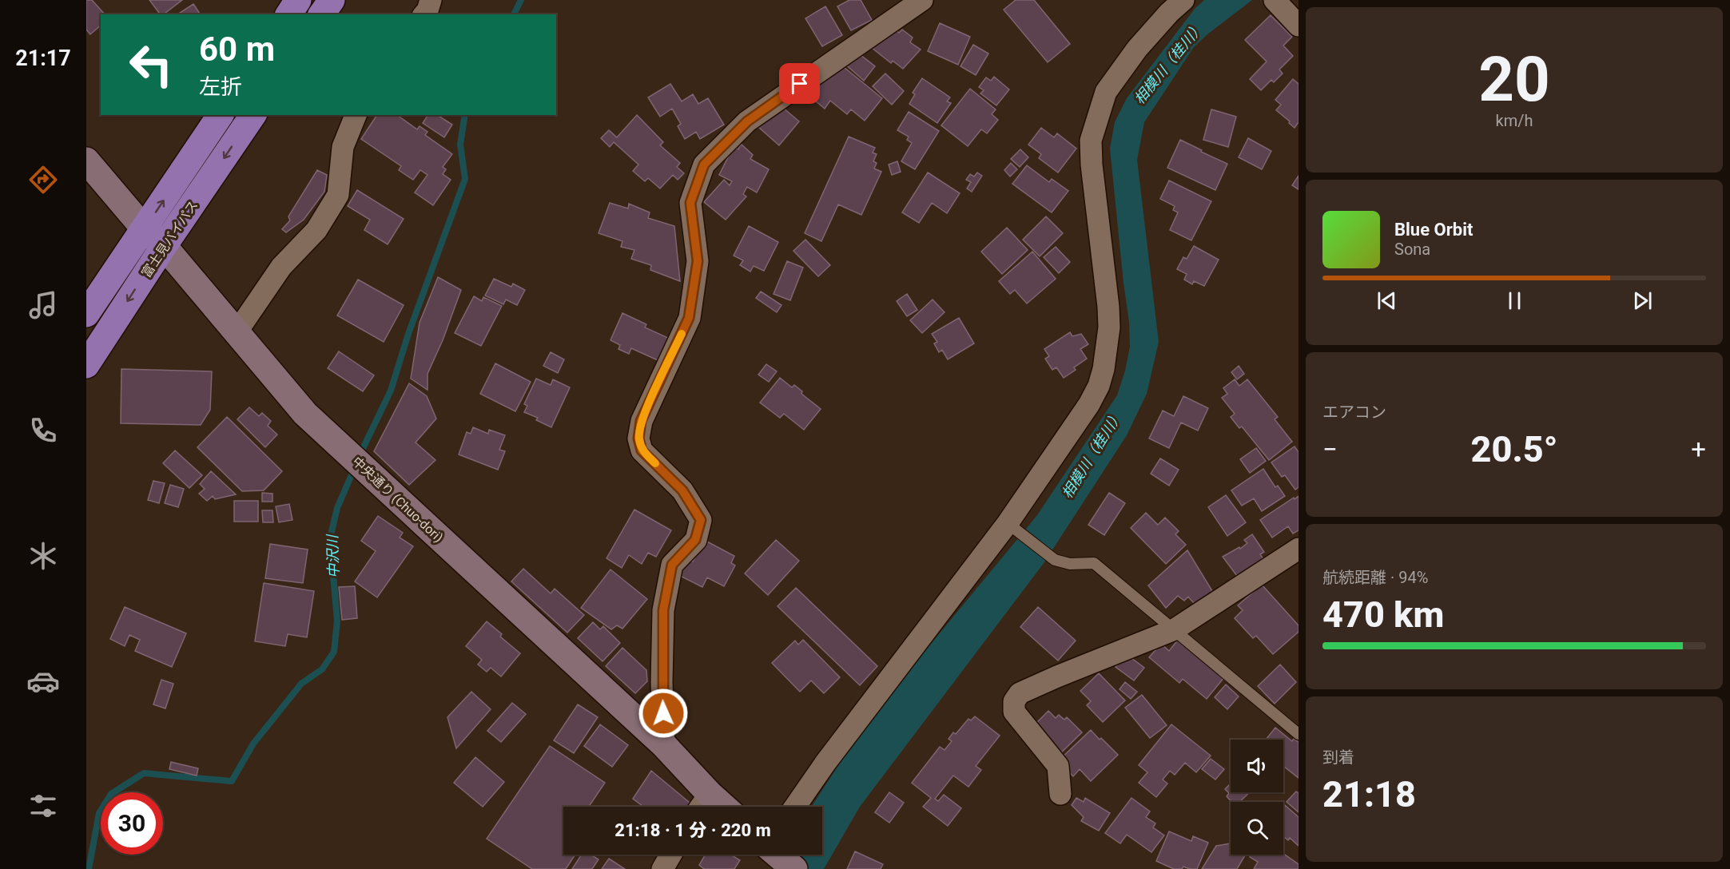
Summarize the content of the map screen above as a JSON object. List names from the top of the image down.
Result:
{
  "streets": {
    "highway": ["富士見バイパス"],
    "street": ["中央通り (Chuo-dori)"]
  },
  "crossings": [
    ["富士見バイパス", "中央通り (Chuo-dori)"]
  ],
  "water": ["相模川（桂川）", "中沢川"],
  "page": {
    "tabs": "21:17",
    "tile": [
      ["20", "km/h"],
      "エアコン",
      ["航続距離 · 94%", "470 km"],
      ["到着", "21:18"]
    ],
    "turn": ["60 m", "左折"],
    "song": ["Blue Orbit", "Sona"],
    "heat": ["−", "20.5°", "+"],
    "limit": "30",
    "trip": "21:18 · 1 分 · 220 m"
  }
}
